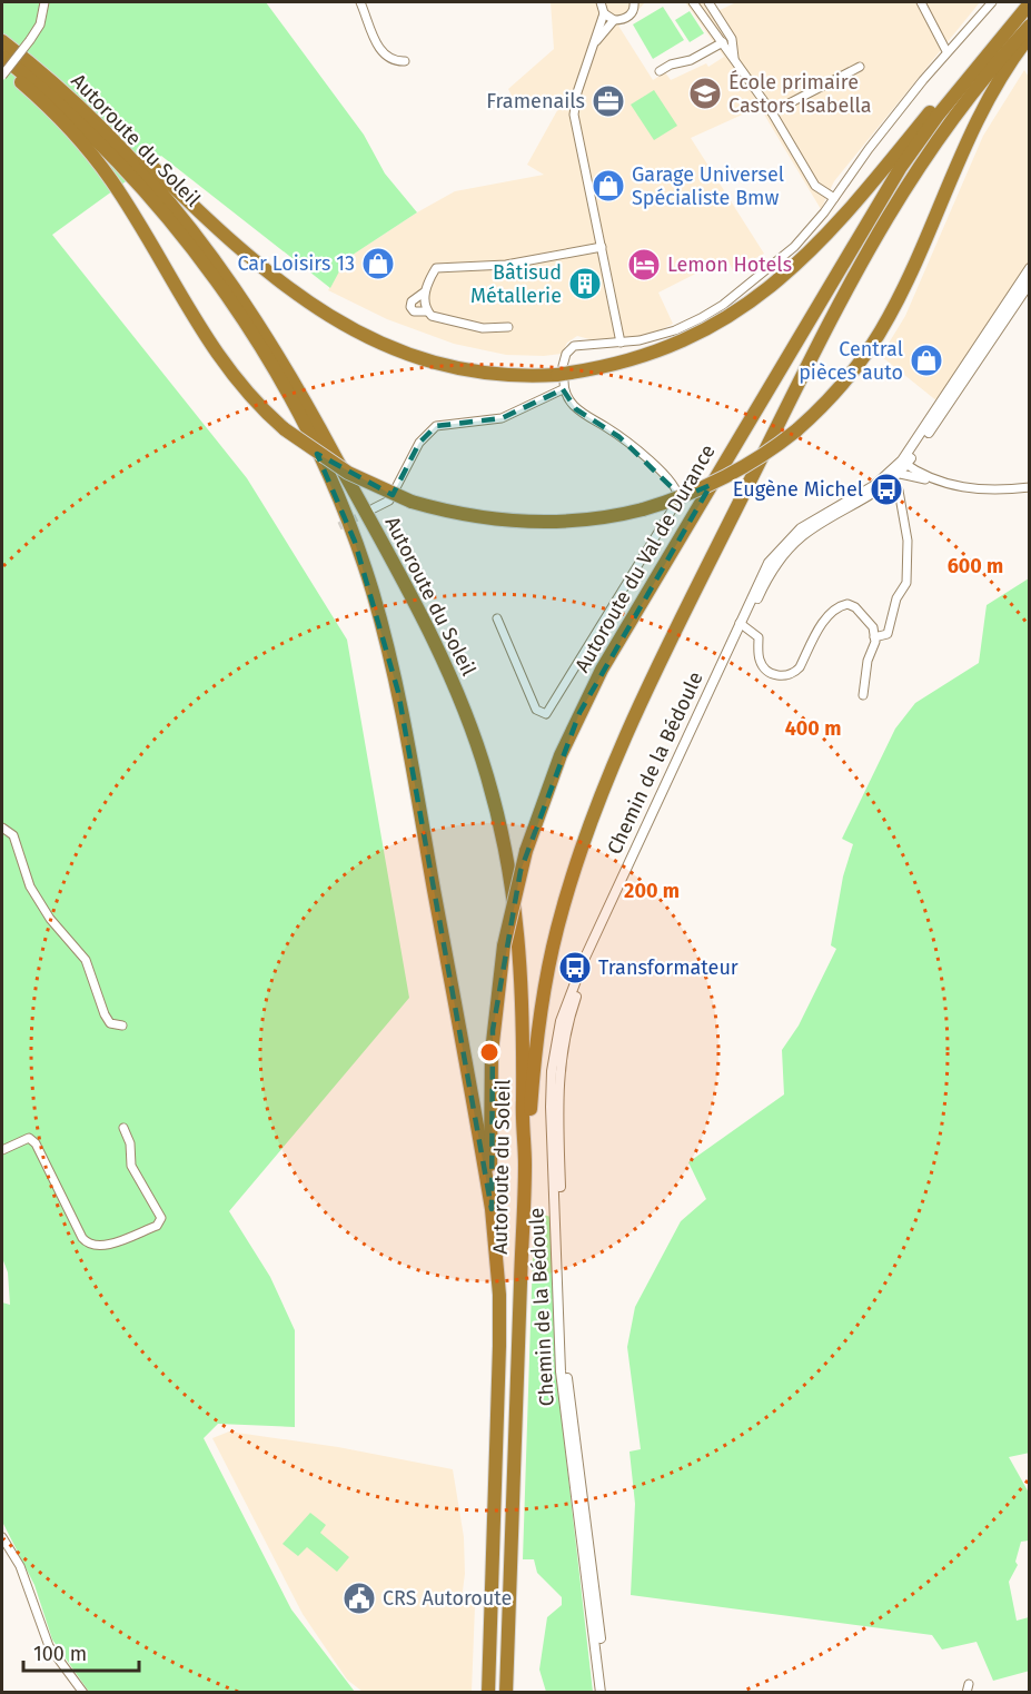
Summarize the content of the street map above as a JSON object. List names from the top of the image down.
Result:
{
  "streets": {
    "highway": ["Autoroute du Soleil", "Autoroute du Val de Durance"],
    "street": ["Chemin de la Bédoule"]
  },
  "crossings": [
    ["Autoroute du Soleil", "Autoroute du Val de Durance"]
  ],
  "places": {
    "school or university": ["École primaire Castors Isabella"],
    "office": ["Framenails"],
    "shop": ["Garage Universel Spécialiste Bmw", "Car Loisirs 13", "Central pièces auto"],
    "hotel": ["Lemon Hotels"],
    "building": ["Bâtisud Métallerie"],
    "bus stop": ["Eugène Michel", "Transformateur"],
    "public building": ["CRS Autoroute"]
  },
  "scale_bar": "100 m",
  "rings": ["600 m", "400 m", "200 m"]
}
